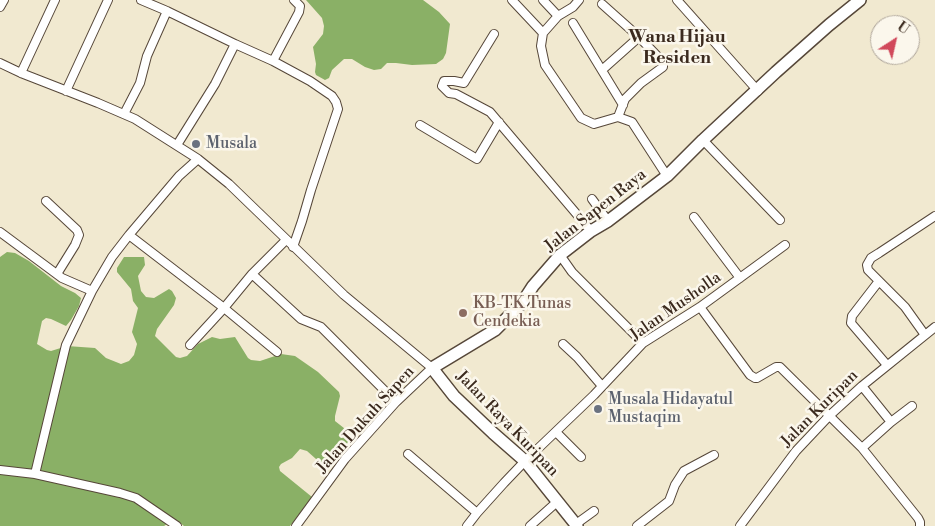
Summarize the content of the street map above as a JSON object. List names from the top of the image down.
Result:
{
  "streets": {
    "street": [
      "Jalan Sapen Raya",
      "Jalan Musholla",
      "Jalan Kuripan",
      "Jalan Dukuh Sapen",
      "Jalan Raya Kuripan"
    ]
  },
  "crossings": [
    ["Jalan Sapen Raya", "Jalan Dukuh Sapen"],
    ["Jalan Sapen Raya", "Jalan Raya Kuripan"],
    ["Jalan Musholla", "Jalan Raya Kuripan"],
    ["Jalan Dukuh Sapen", "Jalan Raya Kuripan"]
  ],
  "districts": ["Wana Hijau Residen"],
  "places": ["Musala", "KB-TK Tunas Cendekia", "Musala Hidayatul Mustaqim"],
  "north": "top right"
}
